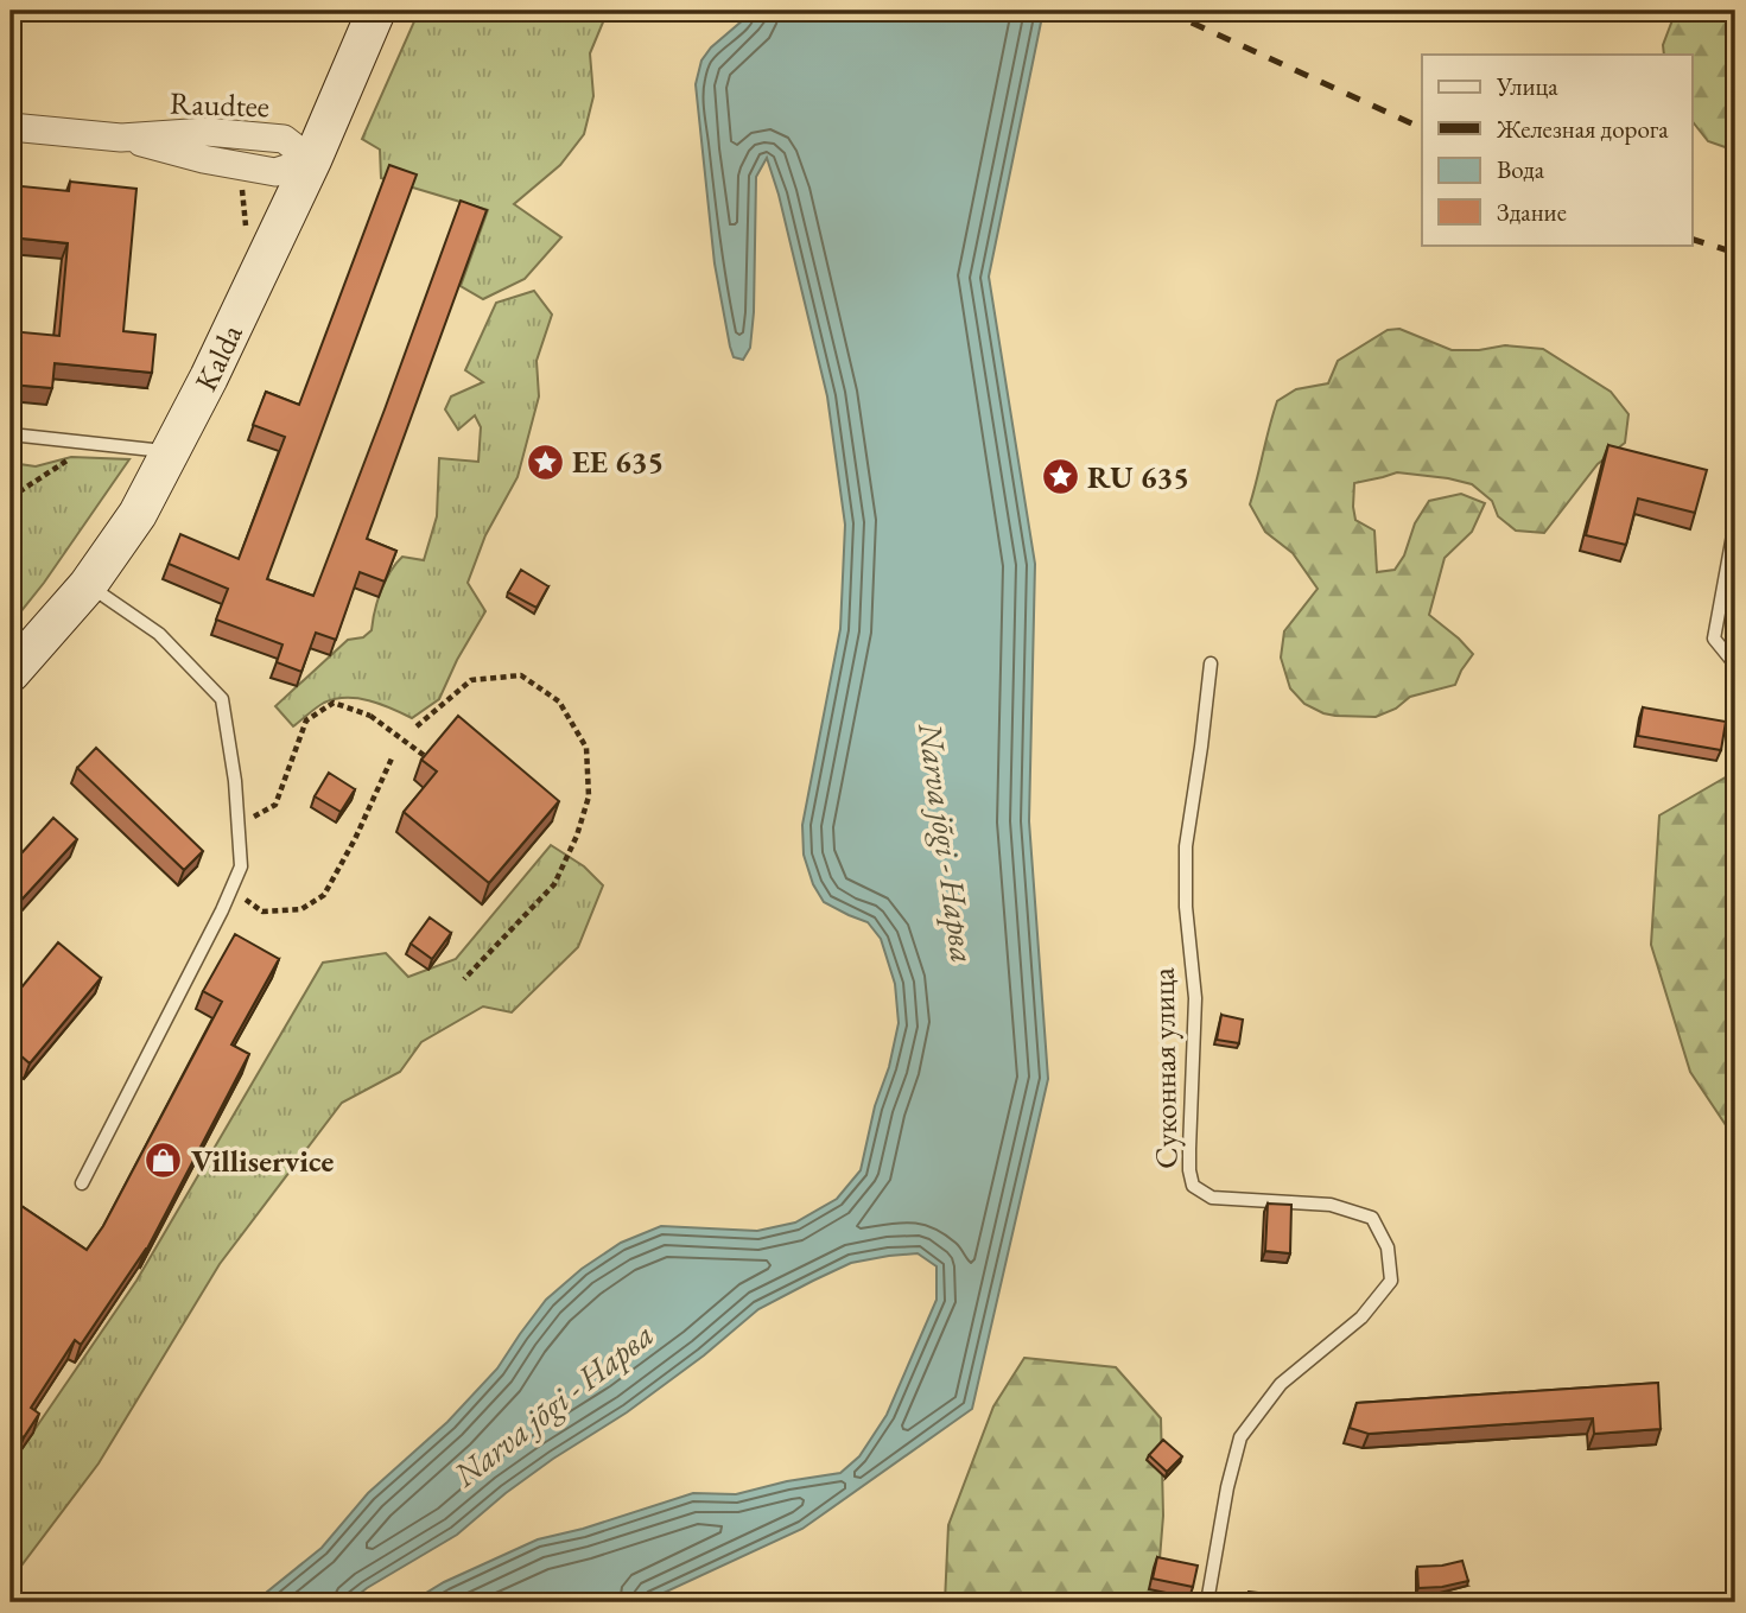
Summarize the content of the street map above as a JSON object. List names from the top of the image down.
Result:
{
  "streets": {
    "street": ["Raudtee", "Kalda"],
    "lane": ["Суконная улица"]
  },
  "crossings": [
    ["Raudtee", "Kalda"]
  ],
  "water": ["Narva jõgi - Нарва"],
  "places": {
    "place": ["EE 635", "RU 635"],
    "shop": ["Villiservice"]
  },
  "legend": [
    "Улица",
    "Железная дорога",
    "Вода",
    "Здание"
  ]
}
